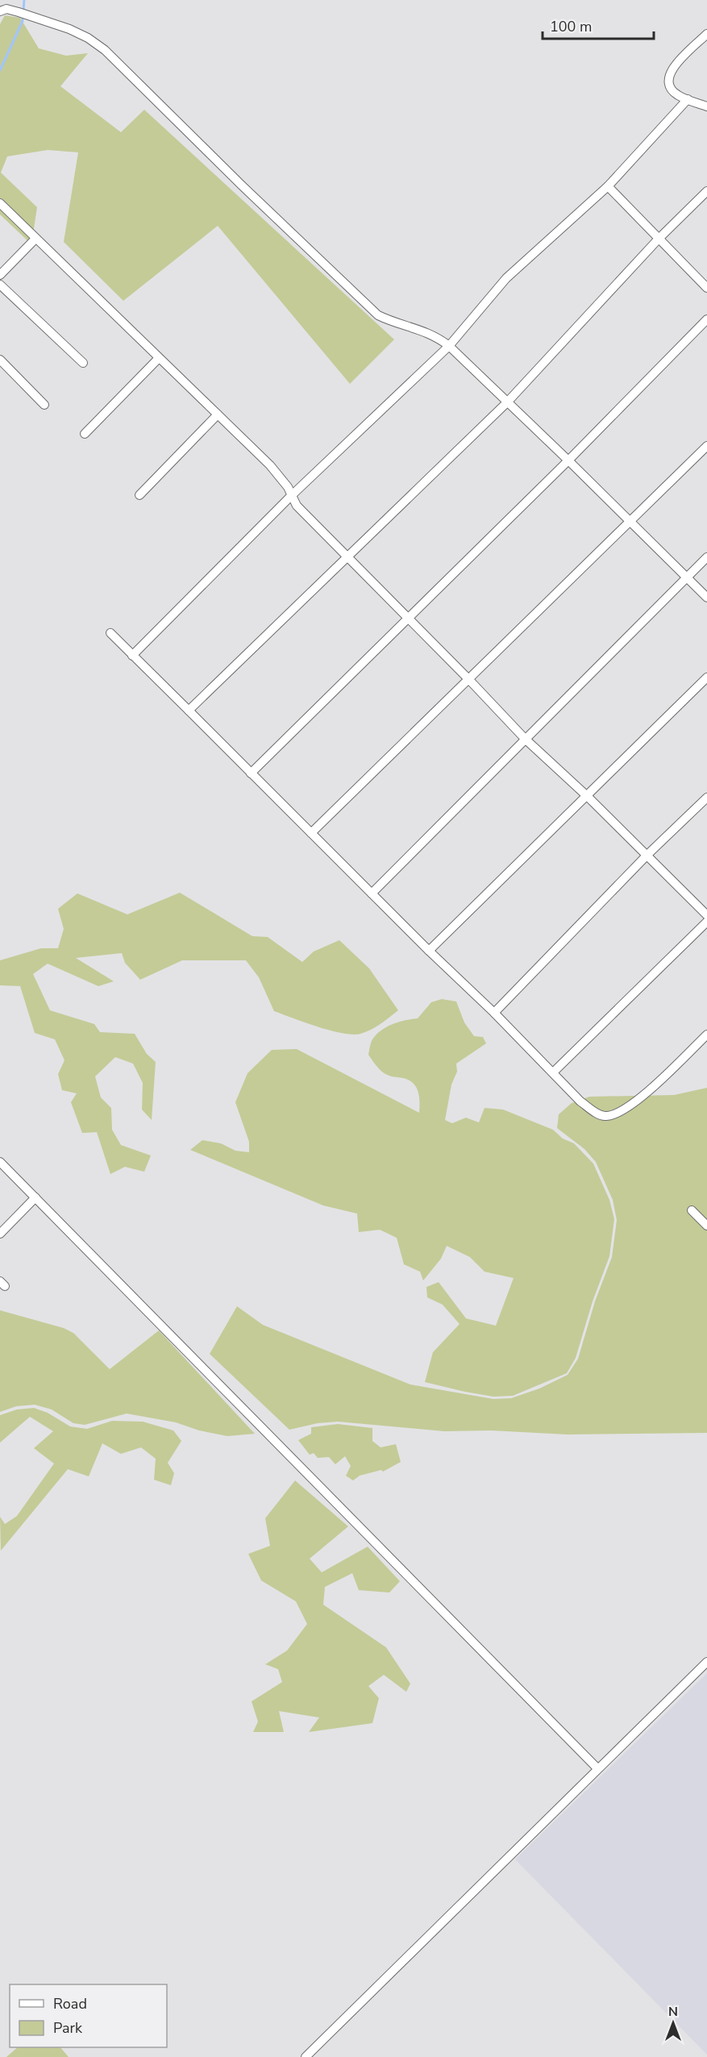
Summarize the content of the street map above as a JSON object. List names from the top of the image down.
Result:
{
  "legend": ["Road", "Park"],
  "scale_bar": "100 m",
  "north": "top"
}
